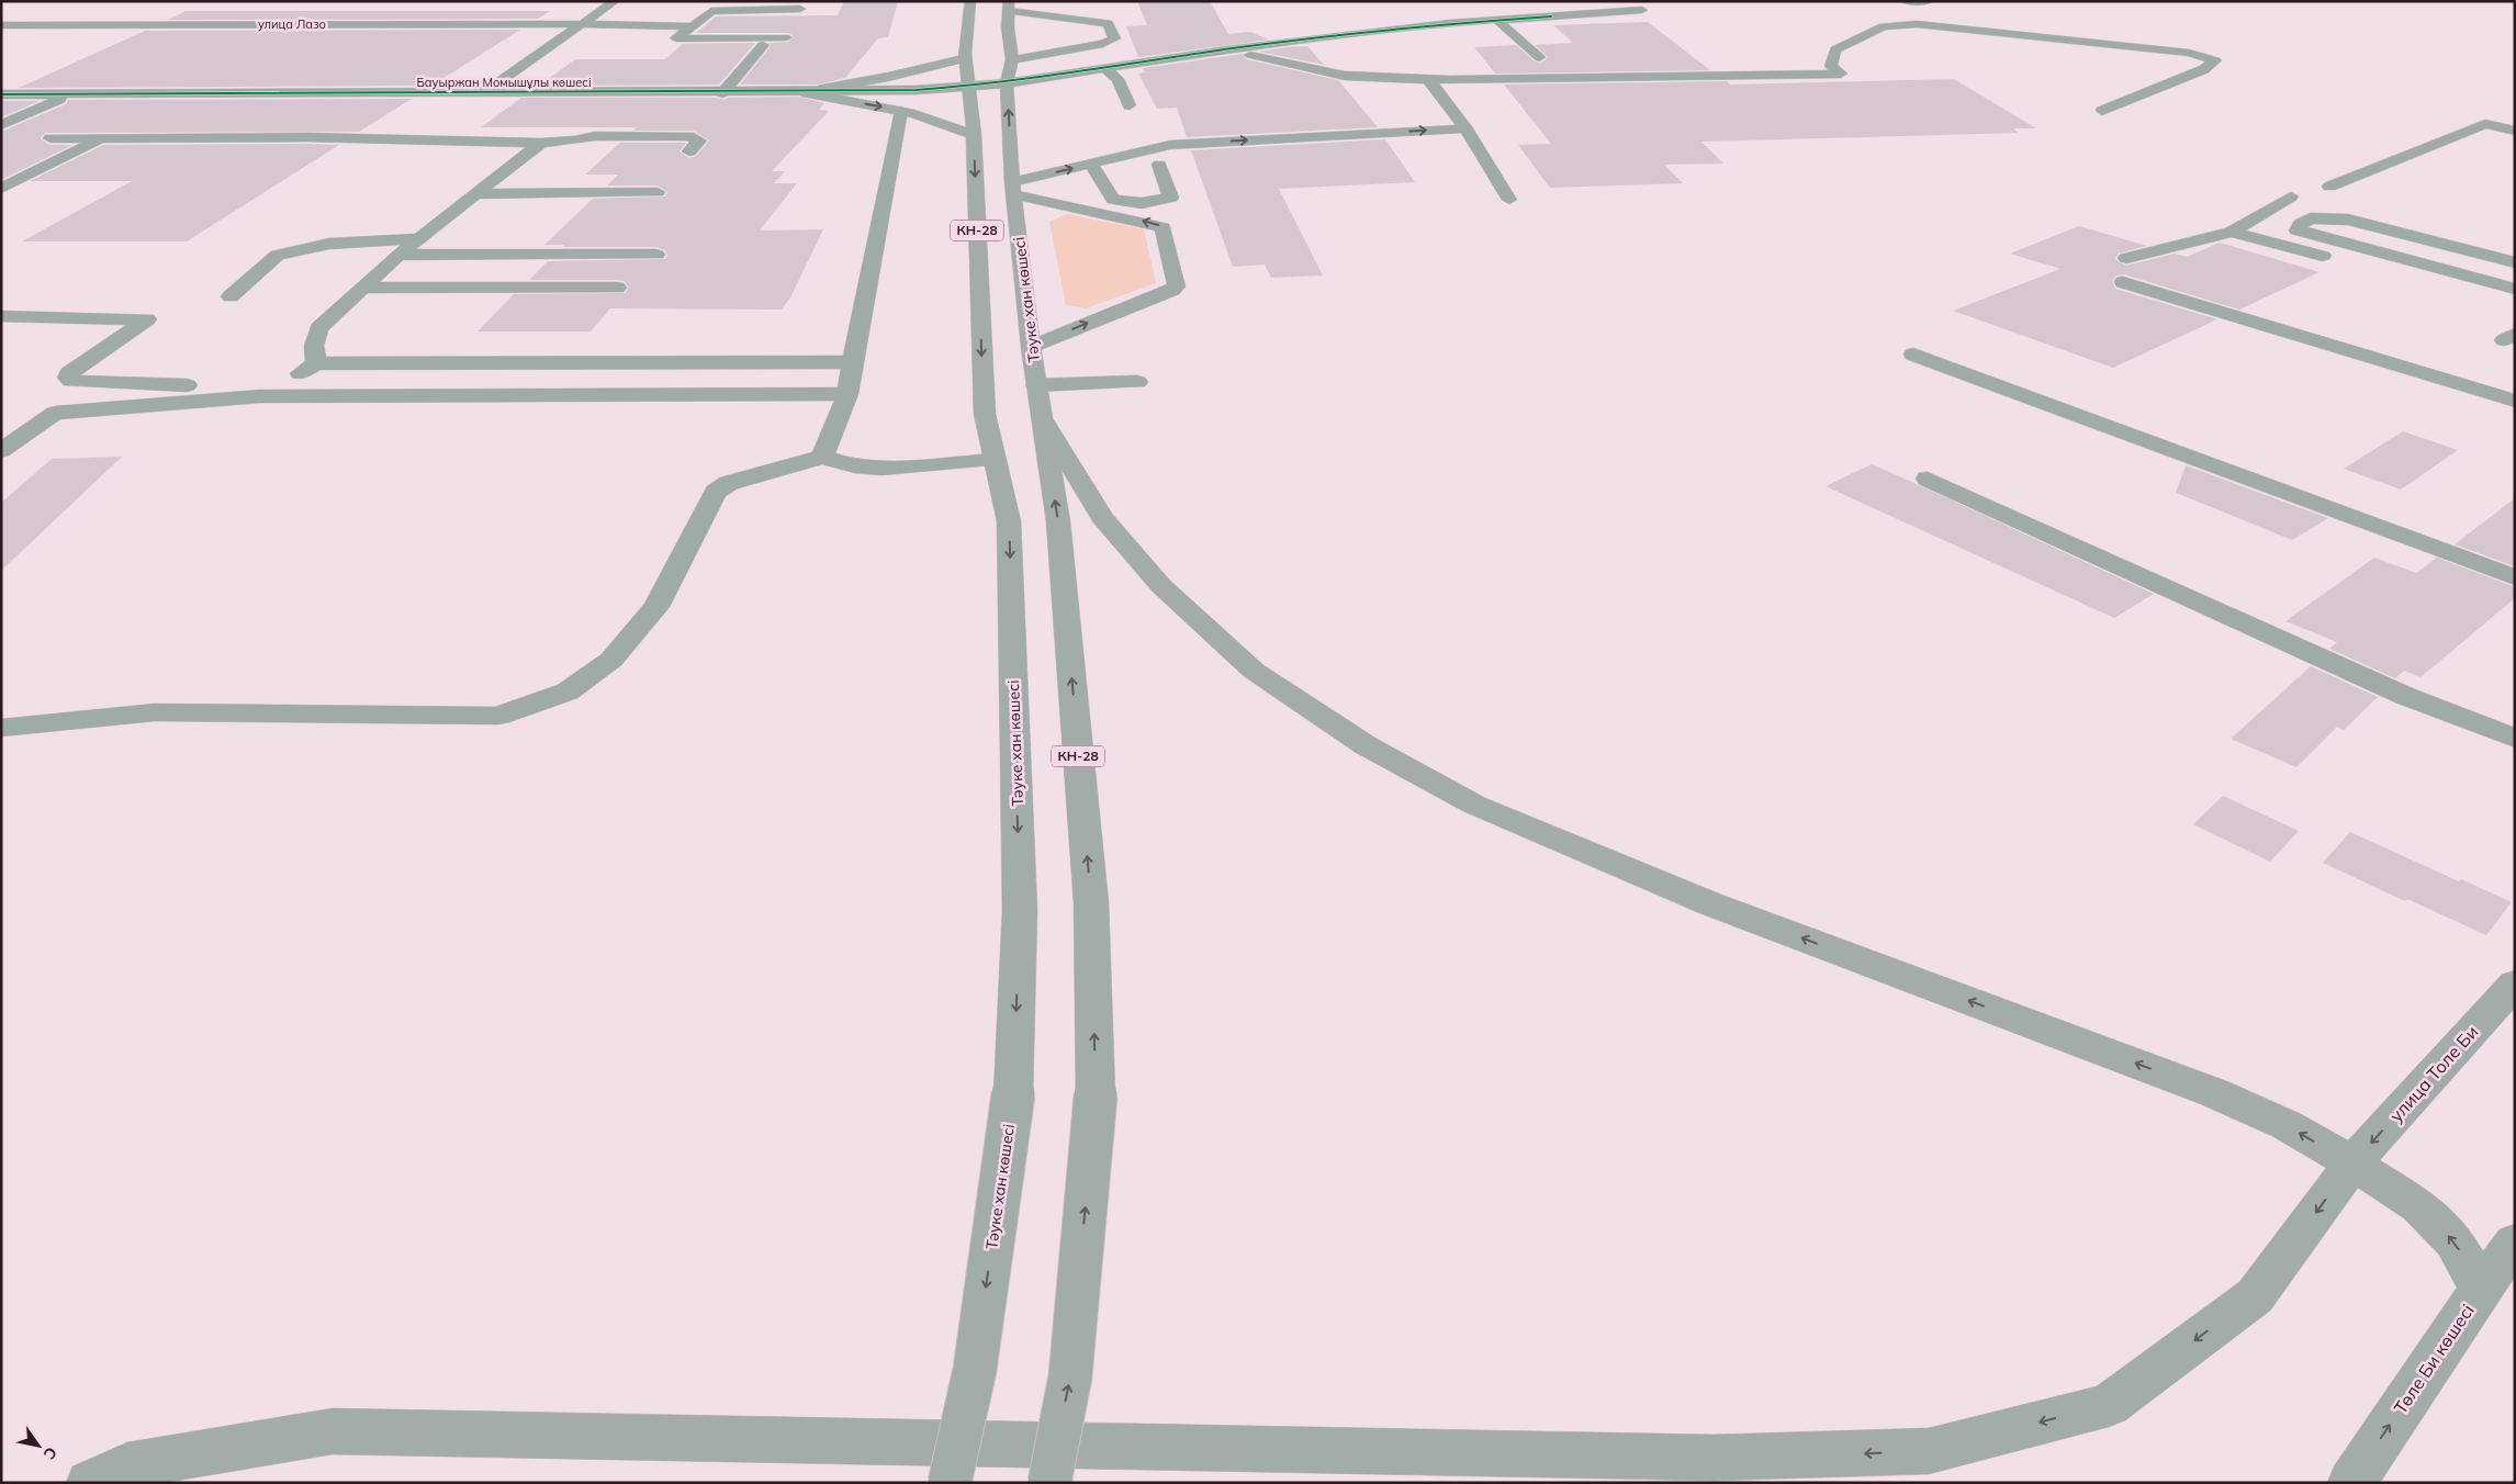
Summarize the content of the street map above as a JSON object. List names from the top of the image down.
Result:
{
  "streets": {
    "main road": [
      "КН-28",
      "Тәуке хан көшесі",
      "улица Толе Би",
      "Төле Би көшесі"
    ],
    "street": ["улица Лазо", "Бауыржан Момышұлы көшесі"]
  },
  "crossings": [
    ["Бауыржан Момышұлы көшесі", "Тәуке хан көшесі"]
  ],
  "one_way": ["улица Толе Би", "Төле Би көшесі"],
  "north": "bottom right"
}
